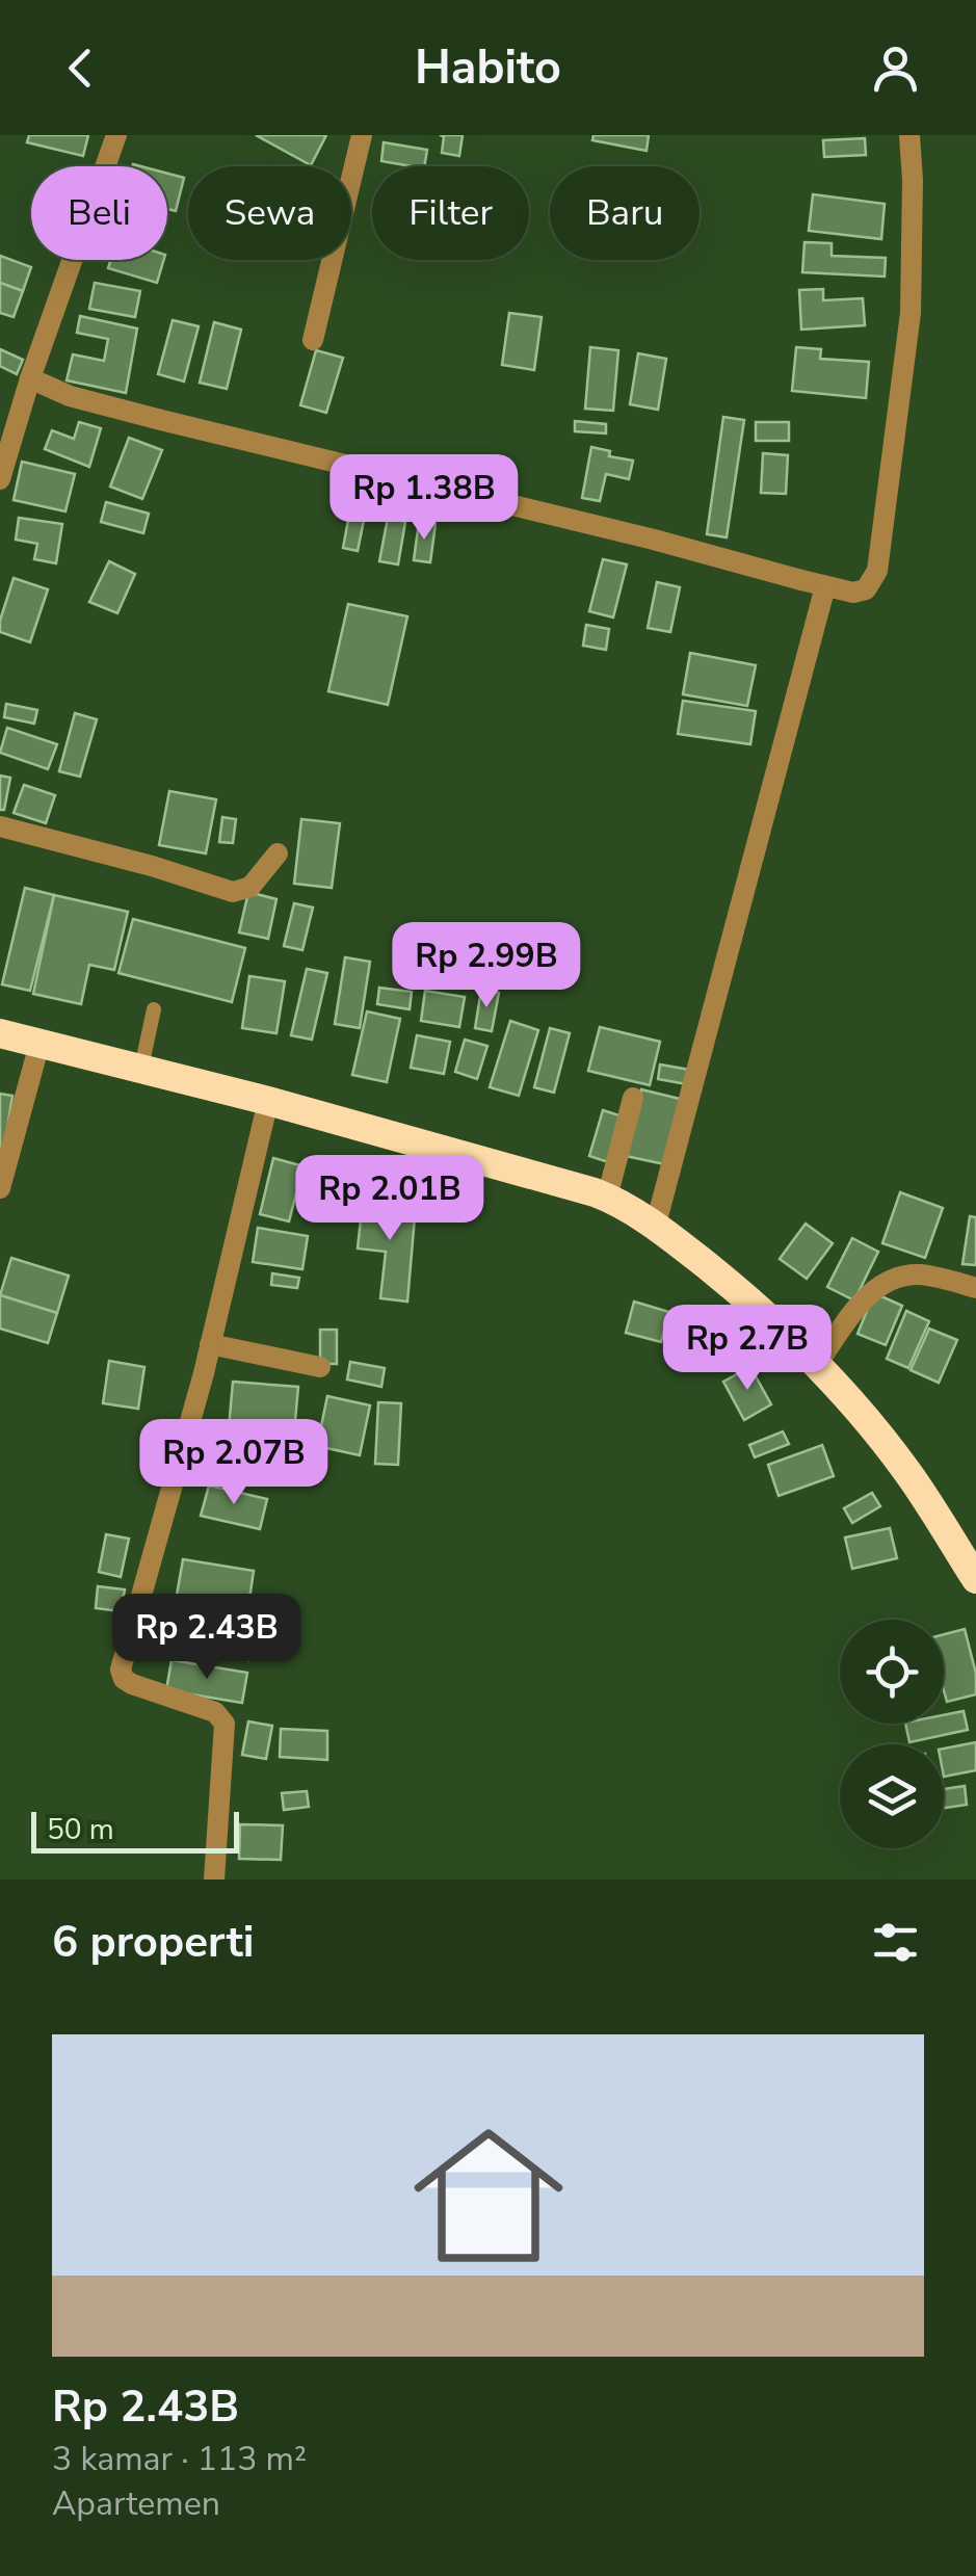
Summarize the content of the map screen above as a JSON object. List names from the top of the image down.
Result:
{
  "scale_bar": "50 m",
  "page": {
    "header": "Habito",
    "chip": [
      "Beli",
      "Sewa",
      "Filter",
      "Baru"
    ],
    "price": [
      "Rp 1.38B",
      "Rp 2.99B",
      "Rp 2.01B",
      "Rp 2.7B",
      "Rp 2.07B",
      "Rp 2.43B"
    ],
    "scale": "50 m",
    "heading": "6 properti",
    "list": [
      {
        "name": "Rp 2.43B",
        "note": "3 kamar · 113 m² · Apartemen"
      }
    ]
  }
}
